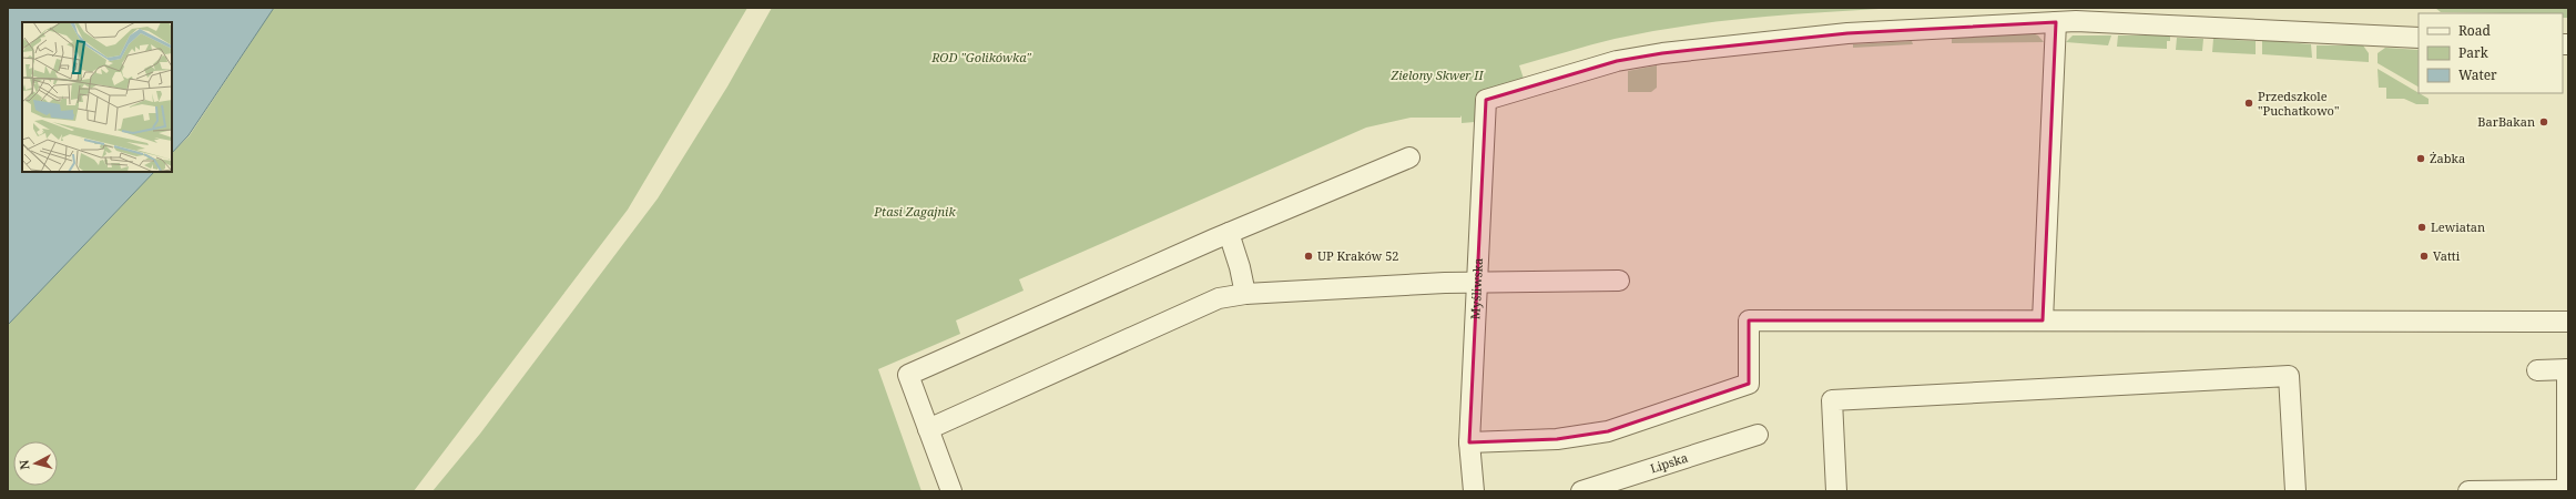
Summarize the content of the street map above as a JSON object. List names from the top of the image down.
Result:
{
  "streets": {
    "street": ["Myśliwska", "Lipska"]
  },
  "parks": ["ROD \"Golikówka\"", "Zielony Skwer II", "Ptasi Zagajnik"],
  "places": [
    "Przedszkole \"Puchatkowo\"",
    "BarBakan",
    "Żabka",
    "Lewiatan",
    "UP Kraków 52",
    "Vatti"
  ],
  "legend": ["Road", "Park", "Water"],
  "north": "left"
}
